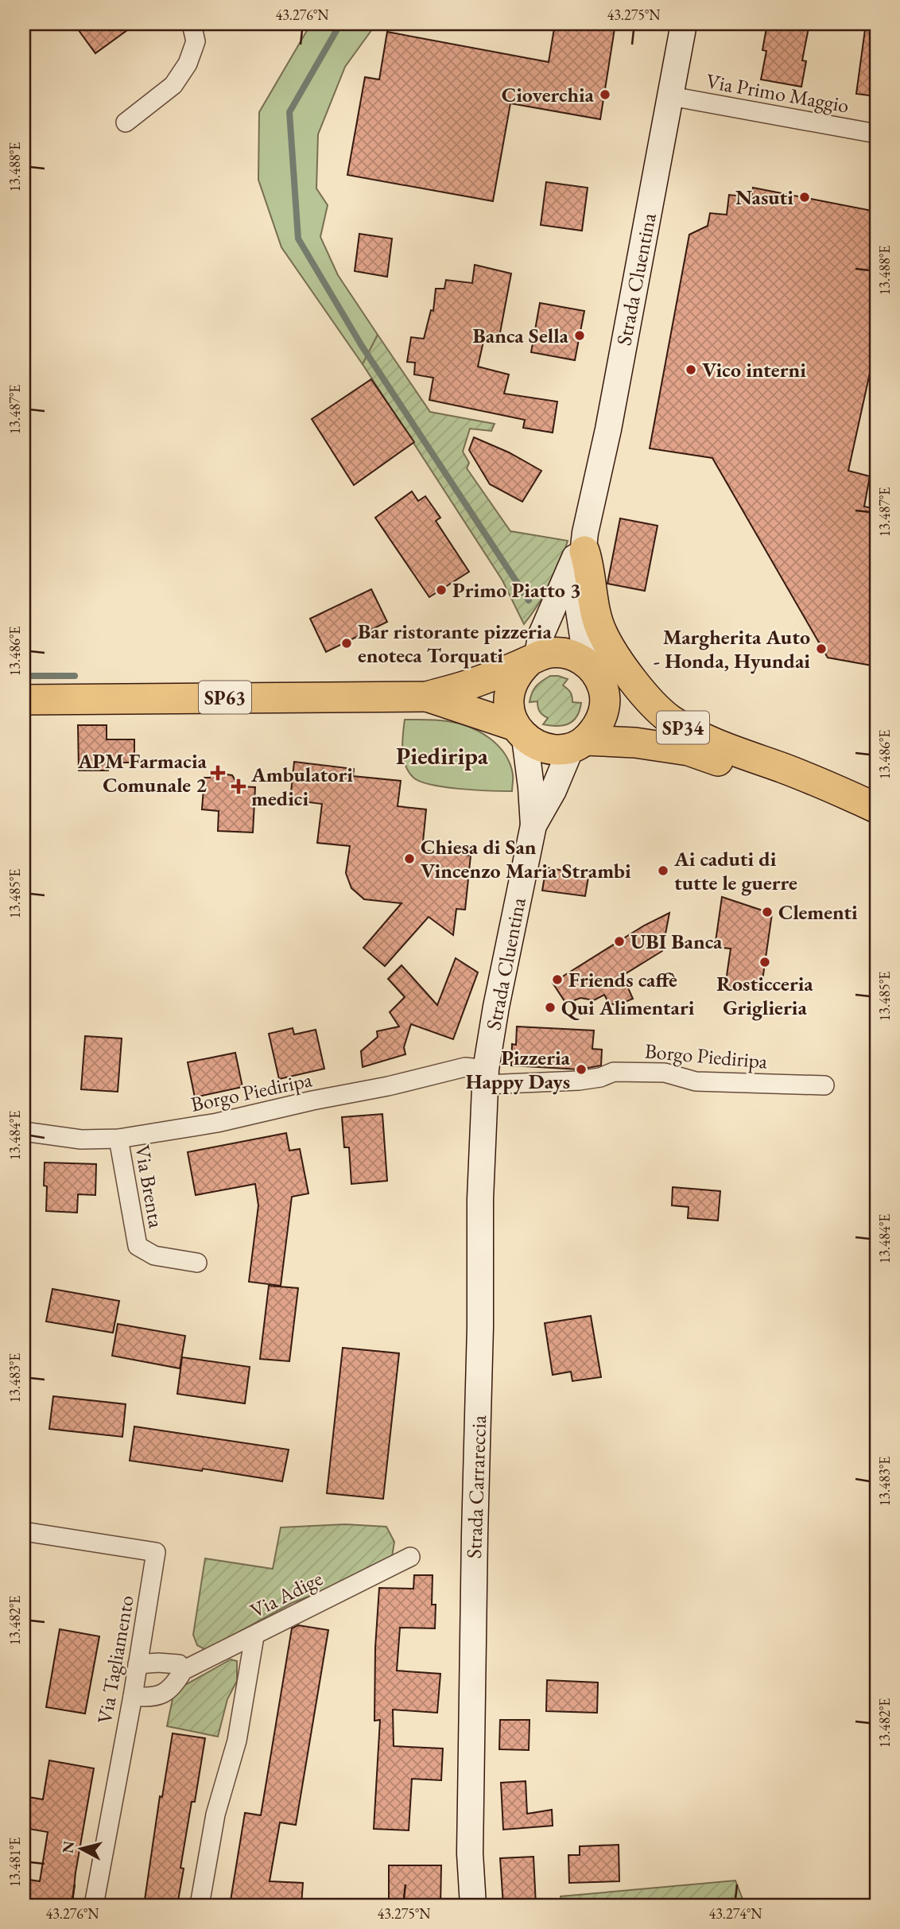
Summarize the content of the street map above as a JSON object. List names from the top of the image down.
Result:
{
  "streets": {
    "main road": [
      "Strada Cluentina",
      "SP63",
      "SP34",
      "Strada Carrareccia"
    ],
    "street": [
      "Via Primo Maggio",
      "Borgo Piediripa",
      "Via Brenta",
      "Via Adige",
      "Via Tagliamento"
    ]
  },
  "crossings": [
    ["Via Primo Maggio", "Strada Cluentina"],
    ["Strada Cluentina", "SP63"],
    ["Strada Cluentina", "SP34"],
    ["Strada Cluentina", "Borgo Piediripa"],
    ["Strada Cluentina", "Strada Carrareccia"],
    ["SP63", "SP34"],
    ["Borgo Piediripa", "Via Brenta"],
    ["Borgo Piediripa", "Strada Carrareccia"],
    ["Via Adige", "Via Tagliamento"]
  ],
  "districts": ["Piediripa"],
  "places": {
    "other": [
      "Cioverchia",
      "Nasuti",
      "Banca Sella",
      "Vico interni",
      "Primo Piatto 3",
      "Bar ristorante pizzeria enoteca Torquati",
      "Margherita Auto - Honda, Hyundai",
      "Chiesa di San Vincenzo Maria Strambi",
      "Ai caduti di tutte le guerre",
      "Clementi",
      "UBI Banca",
      "Rosticceria Griglieria",
      "Friends caffè",
      "Qui Alimentari",
      "Pizzeria Happy Days"
    ],
    "health": ["APM Farmacia Comunale 2", "Ambulatori medici"]
  },
  "north": "left",
  "coordinates": [
    "43.276°N",
    "43.275°N",
    "13.488°E",
    "13.487°E",
    "13.486°E",
    "13.485°E",
    "13.484°E",
    "13.483°E",
    "13.482°E",
    "13.481°E",
    "43.274°N"
  ]
}
